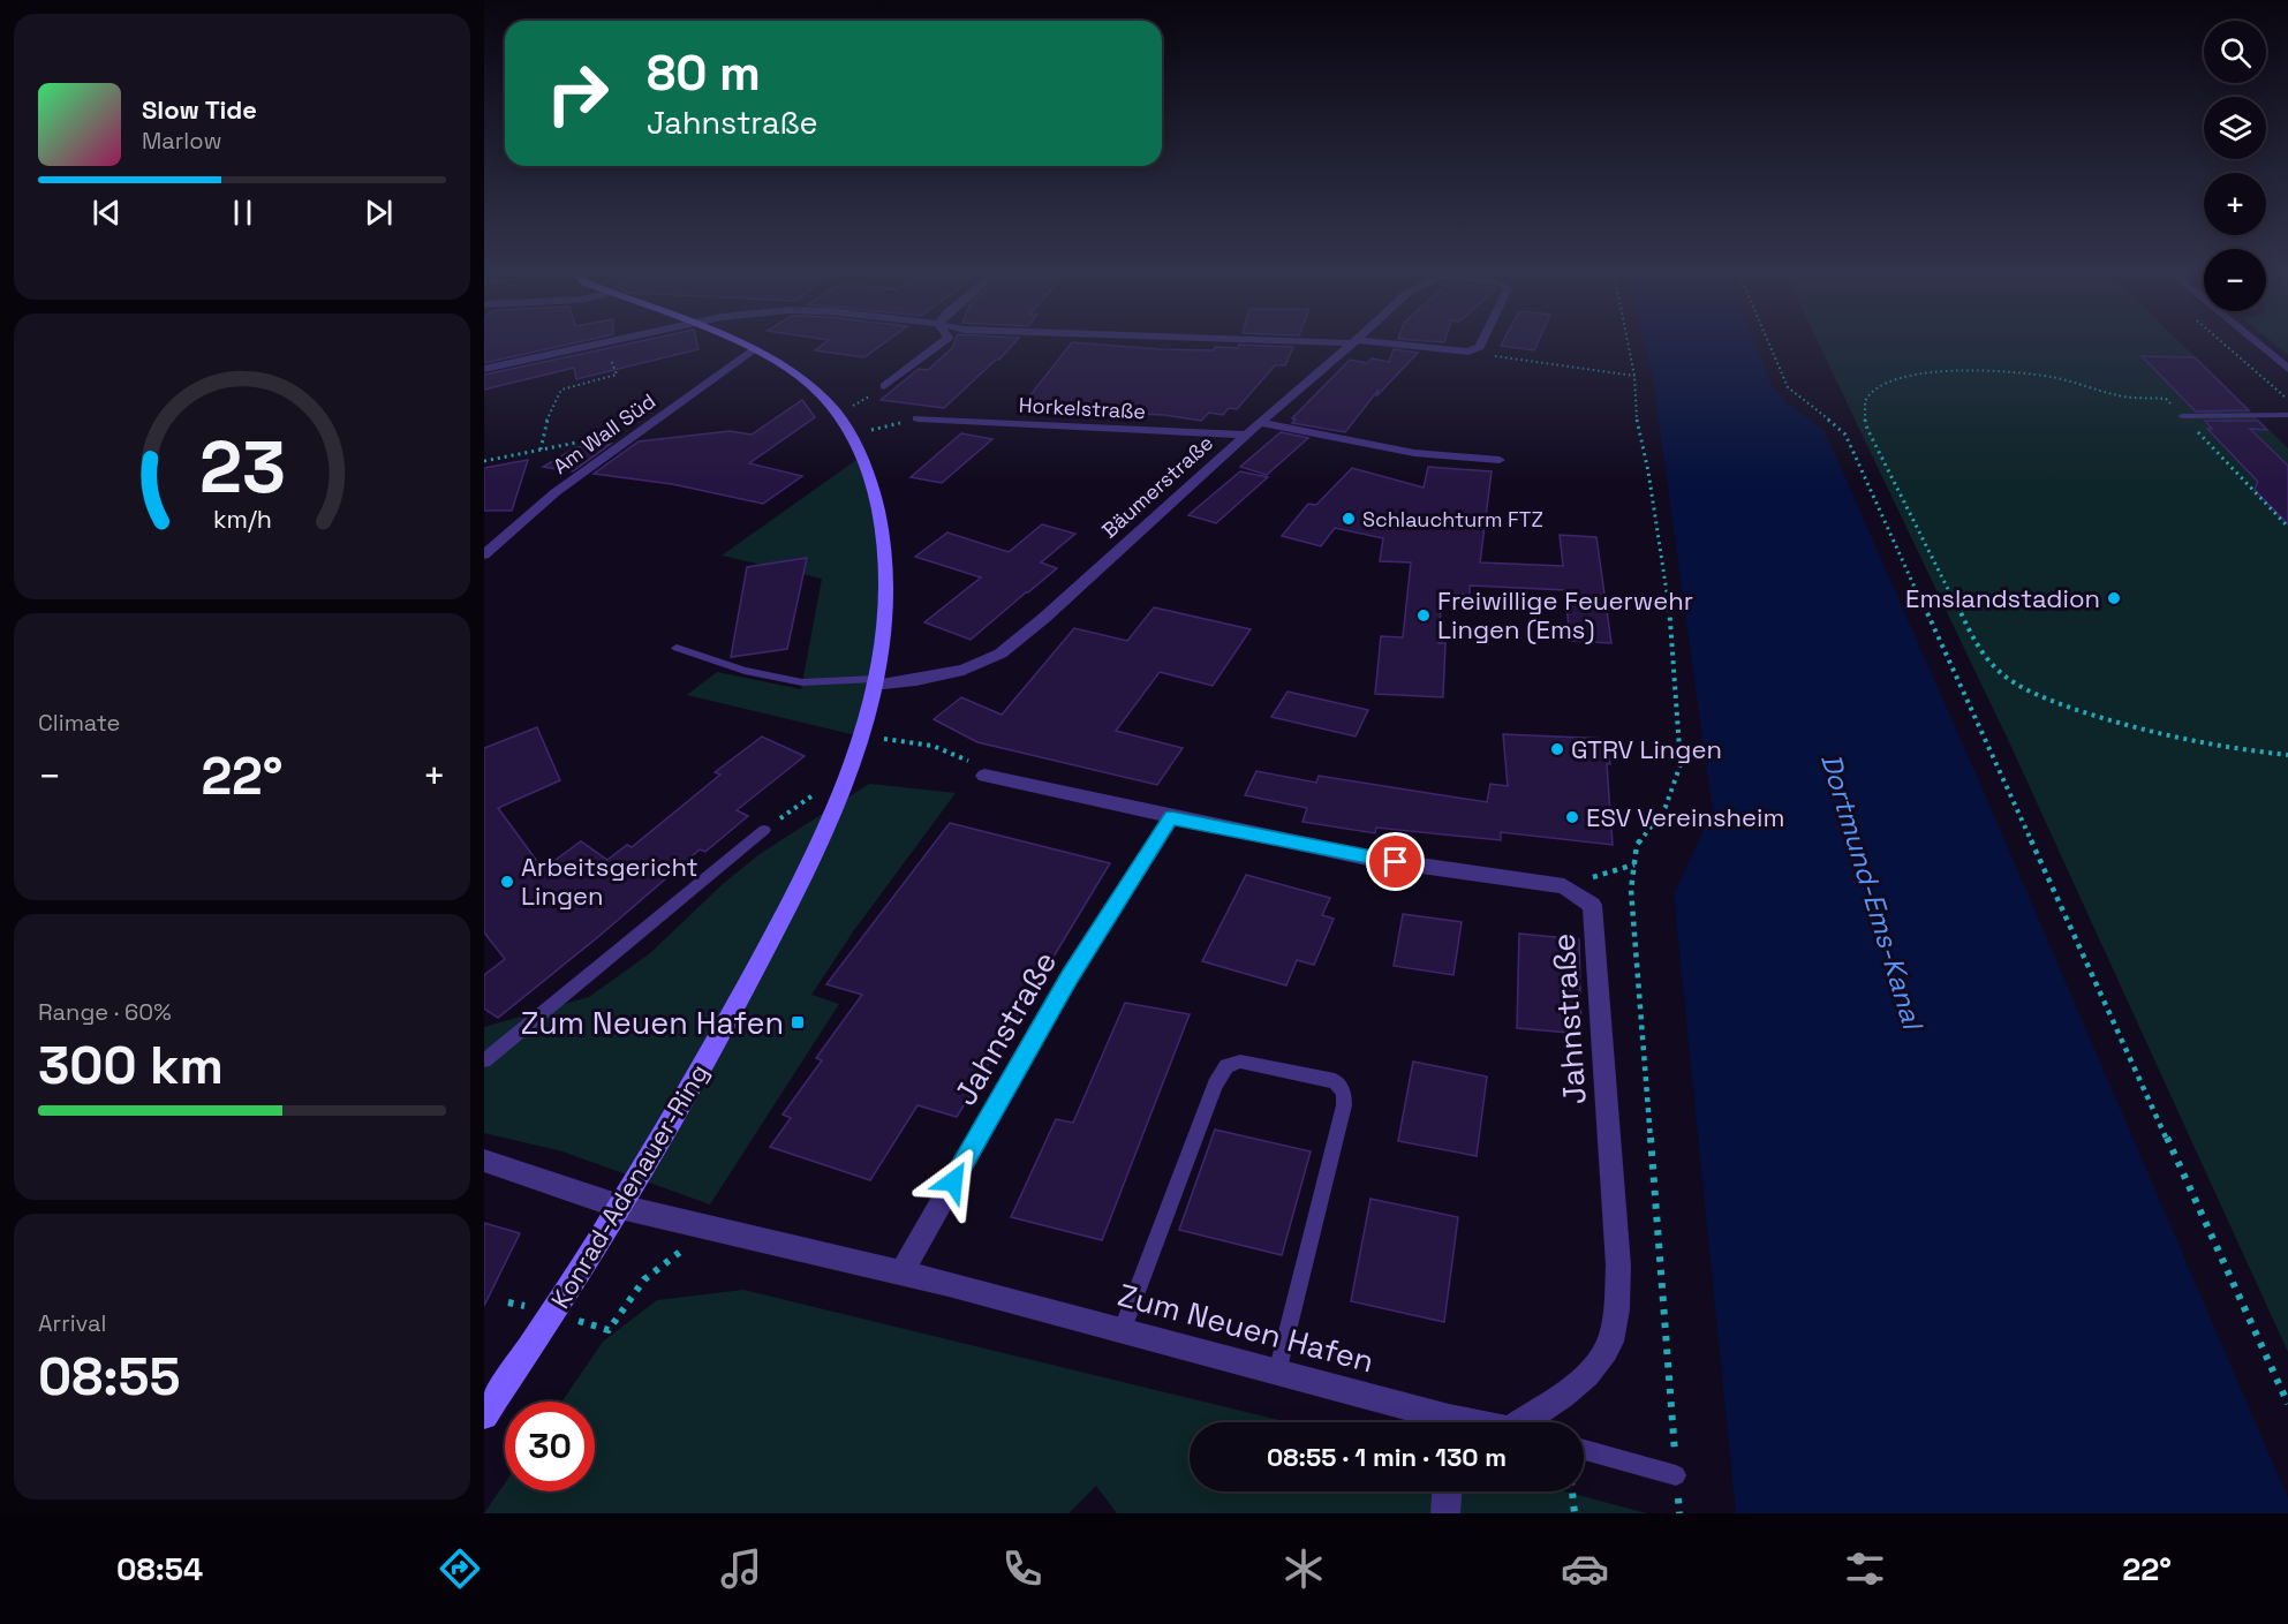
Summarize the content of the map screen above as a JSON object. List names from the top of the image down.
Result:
{
  "streets": {
    "main road": ["Konrad-Adenauer-Ring"],
    "street": [
      "Horkelstraße",
      "Am Wall Süd",
      "Bäumerstraße",
      "Jahnstraße",
      "Zum Neuen Hafen"
    ]
  },
  "crossings": [
    ["Horkelstraße", "Bäumerstraße"],
    ["Am Wall Süd", "Konrad-Adenauer-Ring"],
    ["Bäumerstraße", "Konrad-Adenauer-Ring"],
    ["Jahnstraße", "Zum Neuen Hafen"],
    ["Konrad-Adenauer-Ring", "Zum Neuen Hafen"]
  ],
  "water": ["Dortmund-Ems-Kanal"],
  "places": {
    "other": [
      "Schlauchturm FTZ",
      "Emslandstadion",
      "Freiwillige Feuerwehr Lingen (Ems)",
      "GTRV Lingen",
      "ESV Vereinsheim",
      "Arbeitsgericht Lingen"
    ],
    "transit": ["Zum Neuen Hafen"]
  },
  "page": {
    "map_buttons": ["+", "−"],
    "turn": ["80 m", "Jahnstraße"],
    "song": ["Slow Tide", "Marlow"],
    "tile": [
      "Climate",
      ["Range · 60%", "300 km"],
      ["Arrival", "08:55"]
    ],
    "heat": ["−", "22°", "+"],
    "limit": "30",
    "trip": "08:55 · 1 min · 130 m",
    "tabs": ["08:54", "22°"],
    "gauge": ["23", "km/h"]
  }
}
